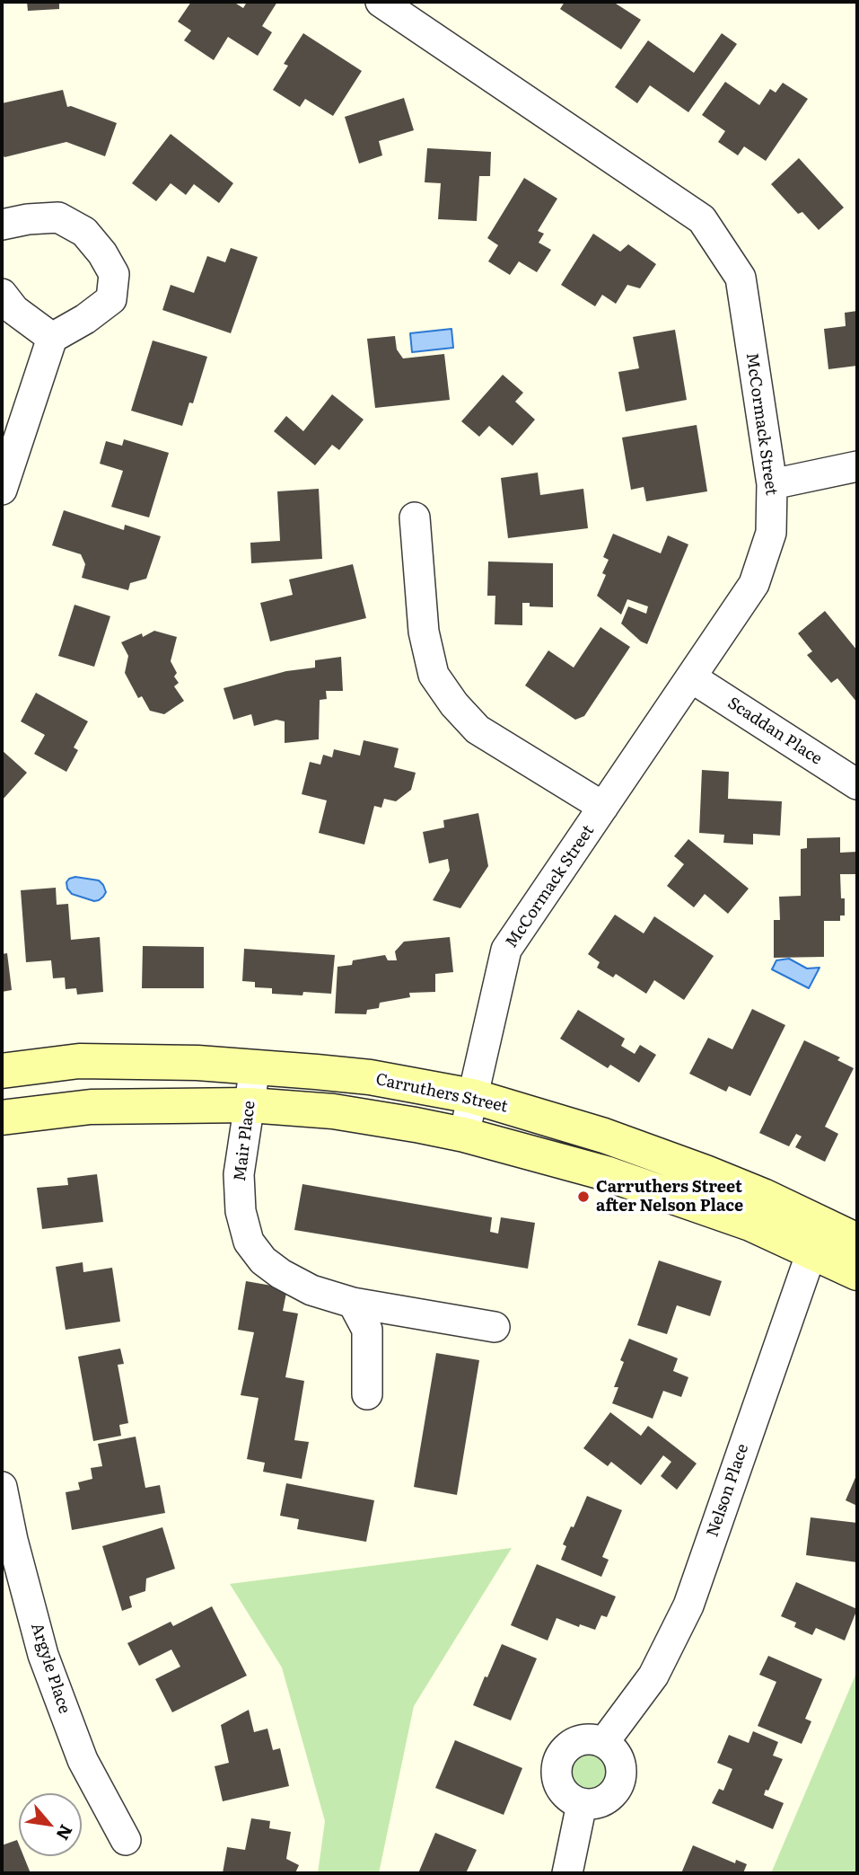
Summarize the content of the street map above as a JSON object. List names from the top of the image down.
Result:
{
  "streets": {
    "main road": ["Carruthers Street"],
    "street": [
      "McCormack Street",
      "Scaddan Place",
      "Mair Place",
      "Nelson Place",
      "Argyle Place"
    ]
  },
  "crossings": [
    ["McCormack Street", "Scaddan Place"],
    ["McCormack Street", "Carruthers Street"],
    ["Carruthers Street", "Mair Place"],
    ["Carruthers Street", "Nelson Place"]
  ],
  "places": ["Carruthers Street after Nelson Place"],
  "north": "bottom right"
}
